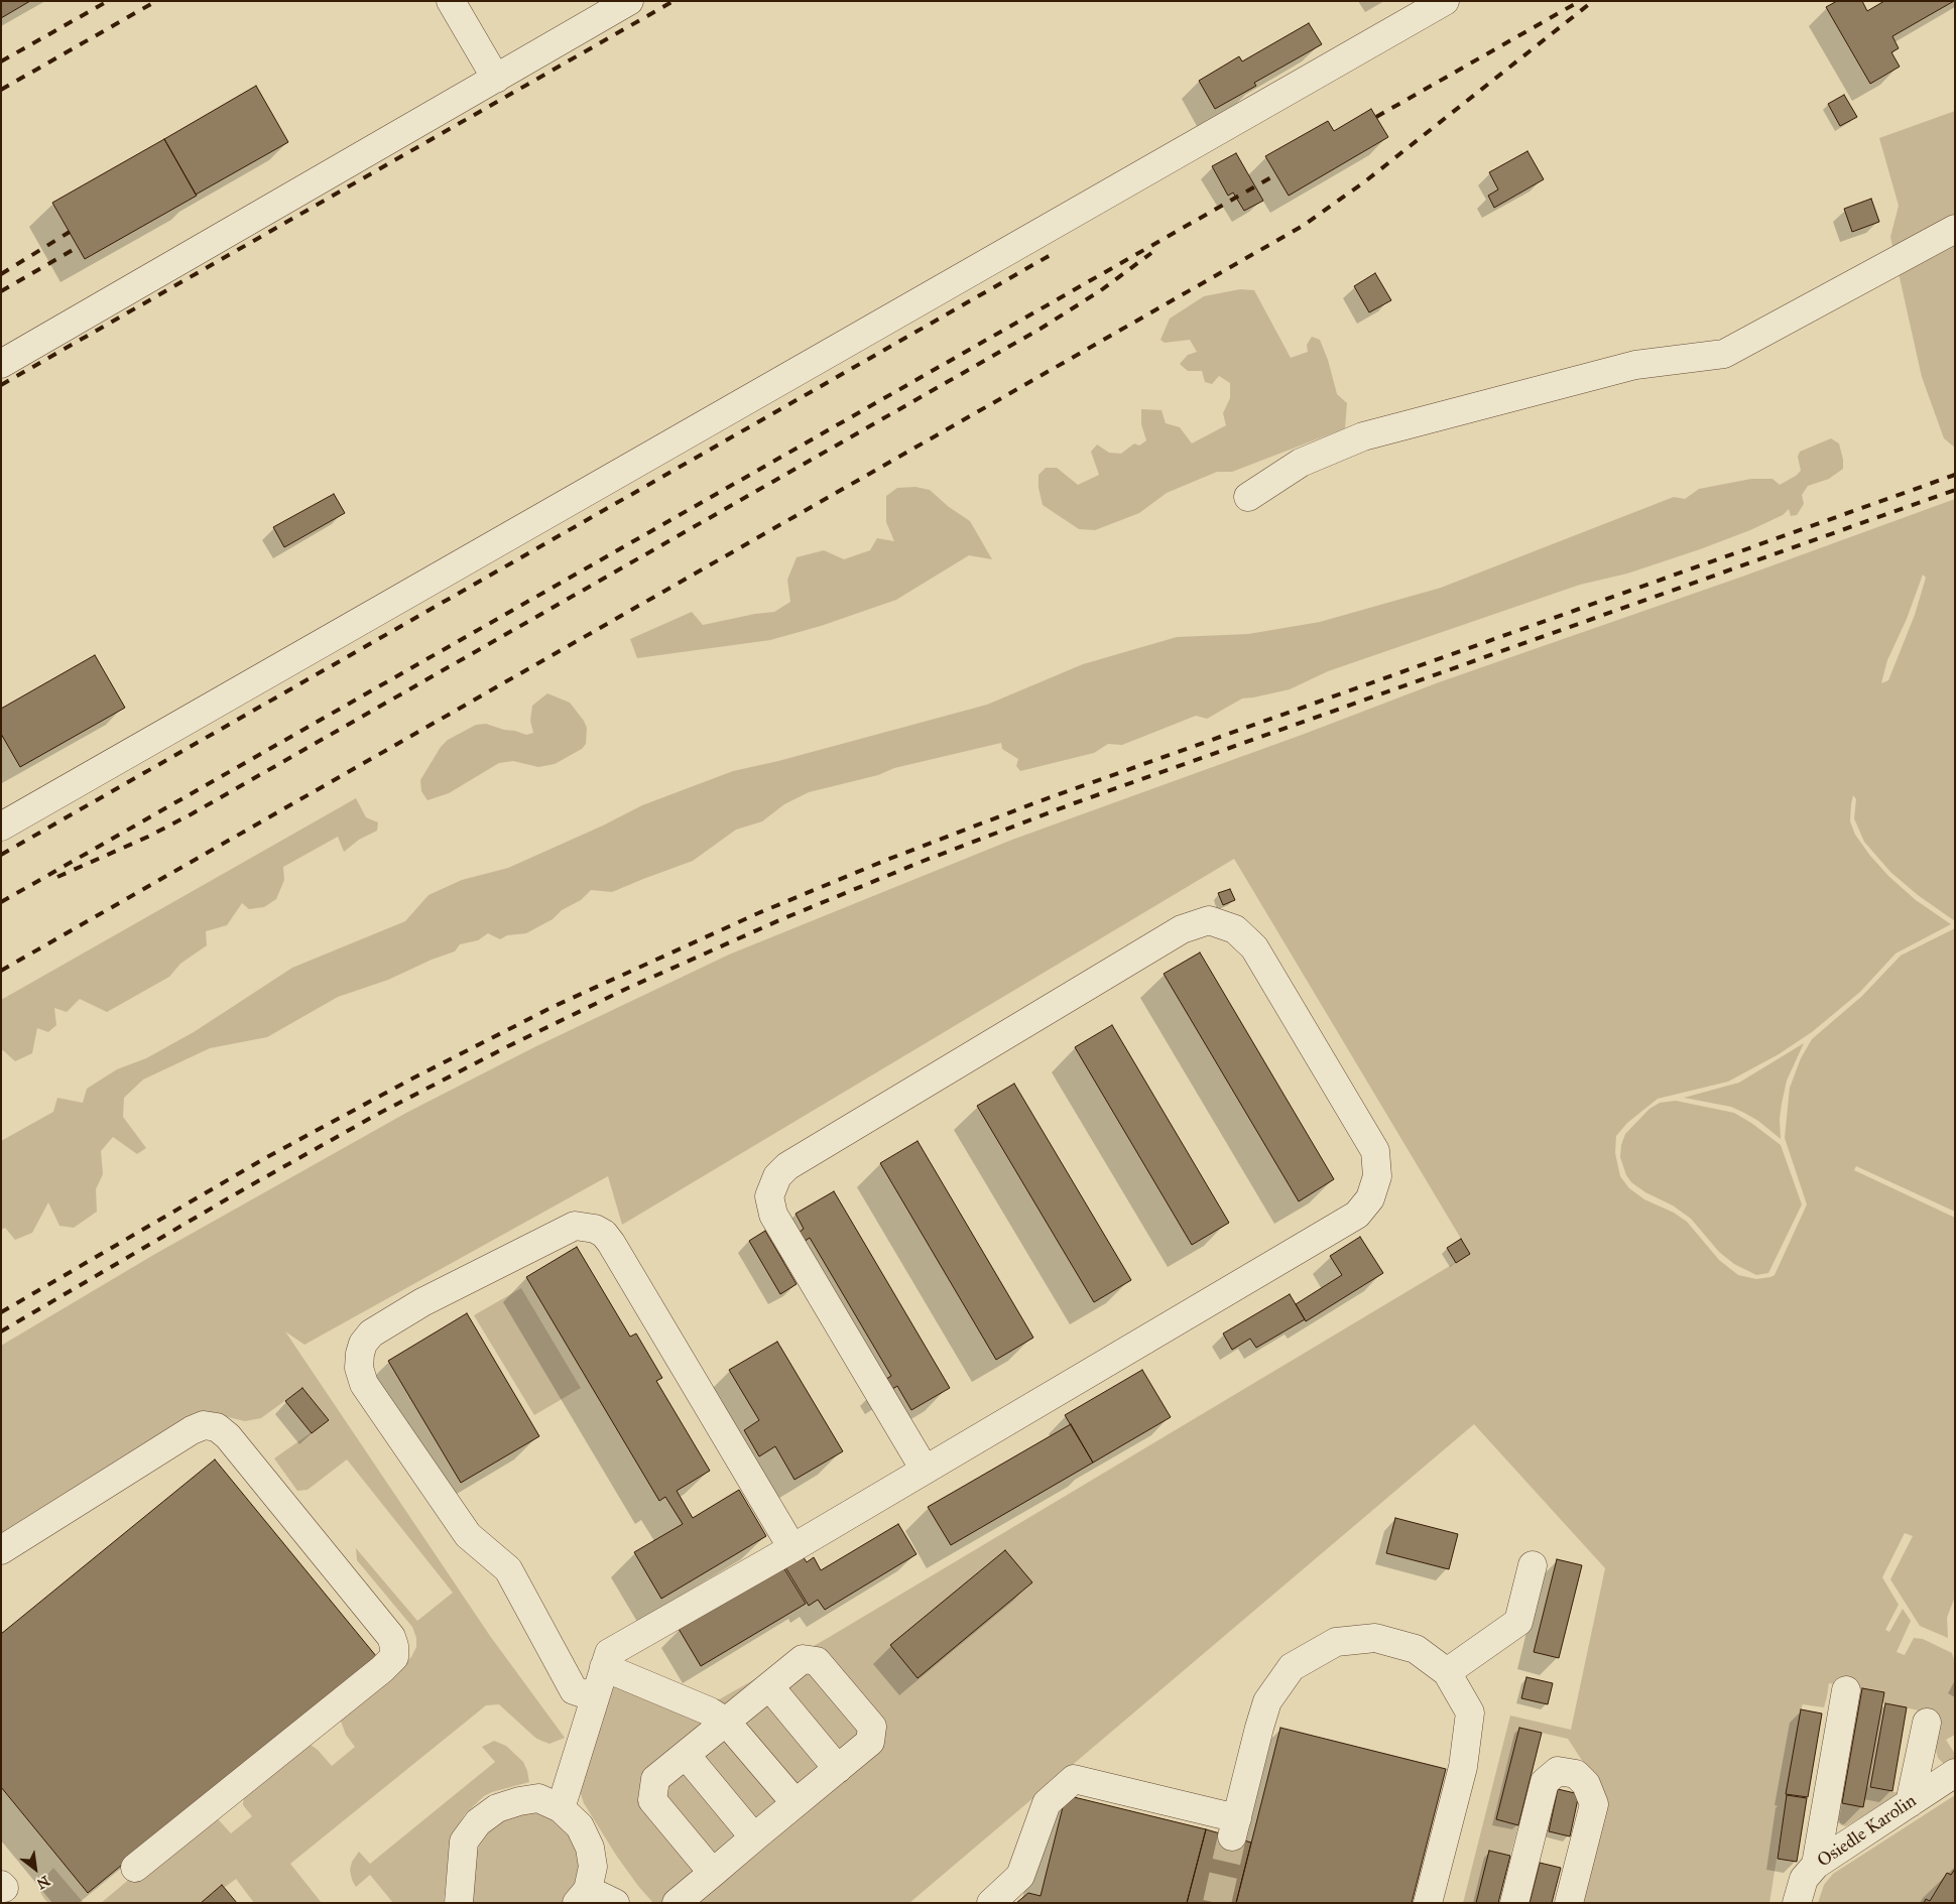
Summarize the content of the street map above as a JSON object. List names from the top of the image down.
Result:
{
  "streets": {
    "street": ["Osiedle Karolin"]
  },
  "north": "bottom right"
}
